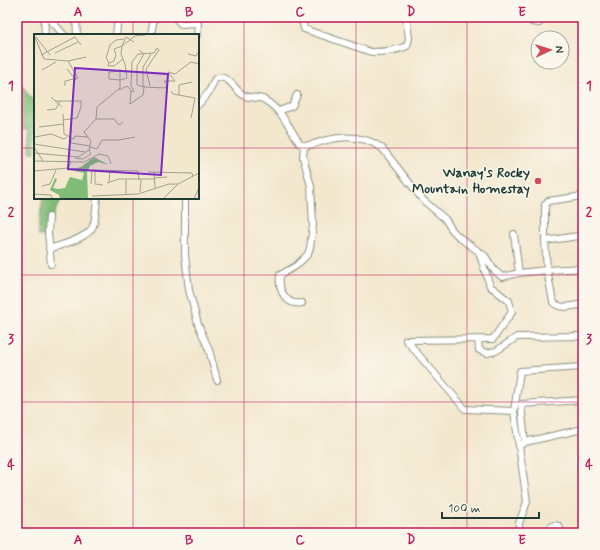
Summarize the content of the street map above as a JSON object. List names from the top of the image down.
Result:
{
  "places": ["Wanay's Rocky Mountain Homestay"],
  "scale_bar": "100 m",
  "north": "right",
  "grid": {
    "columns": [
      "A",
      "B",
      "C",
      "D",
      "E"
    ],
    "rows": [
      "1",
      "2",
      "3",
      "4"
    ]
  }
}
